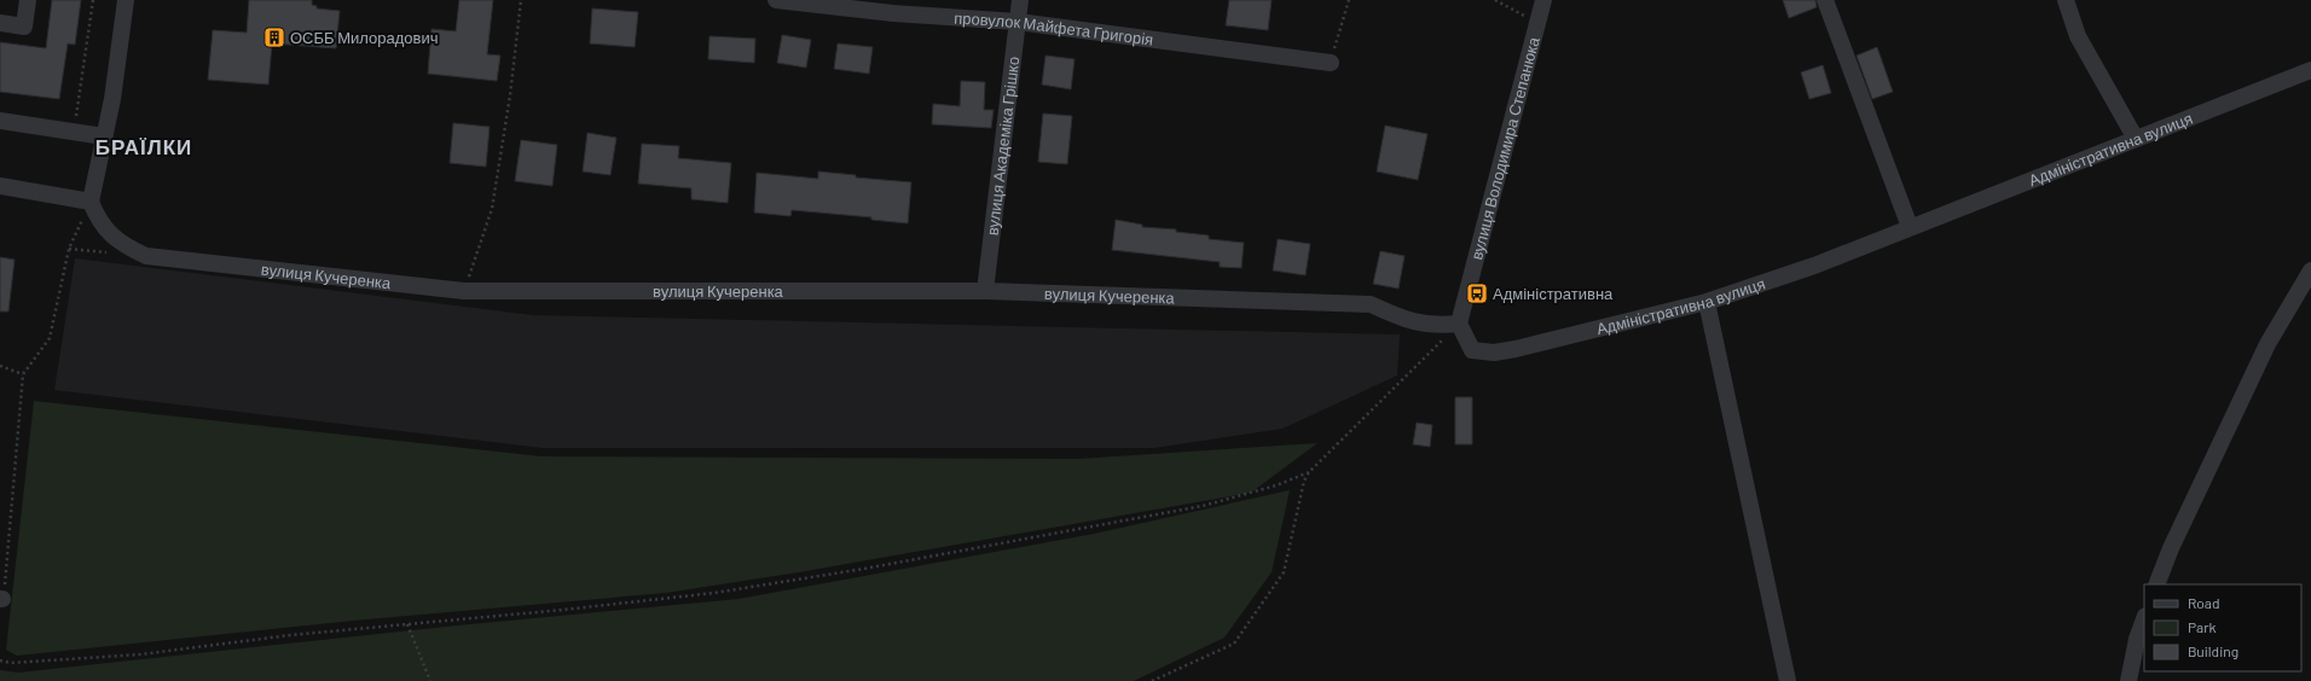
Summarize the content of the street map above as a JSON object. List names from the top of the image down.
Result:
{
  "streets": {
    "street": [
      "провулок Майфета Григорія",
      "вулиця Академіка Грішко",
      "вулиця Володимира Степанюка",
      "Адміністративна вулиця",
      "вулиця Кучеренка"
    ]
  },
  "crossings": [
    ["провулок Майфета Григорія", "вулиця Академіка Грішко"],
    ["вулиця Академіка Грішко", "вулиця Кучеренка"],
    ["вулиця Володимира Степанюка", "Адміністративна вулиця"],
    ["вулиця Володимира Степанюка", "вулиця Кучеренка"],
    ["Адміністративна вулиця", "вулиця Кучеренка"]
  ],
  "districts": ["БРАЇЛКИ"],
  "places": {
    "building": ["ОСББ Милорадович"],
    "bus stop": ["Адміністративна"]
  },
  "legend": ["Road", "Park", "Building"]
}
